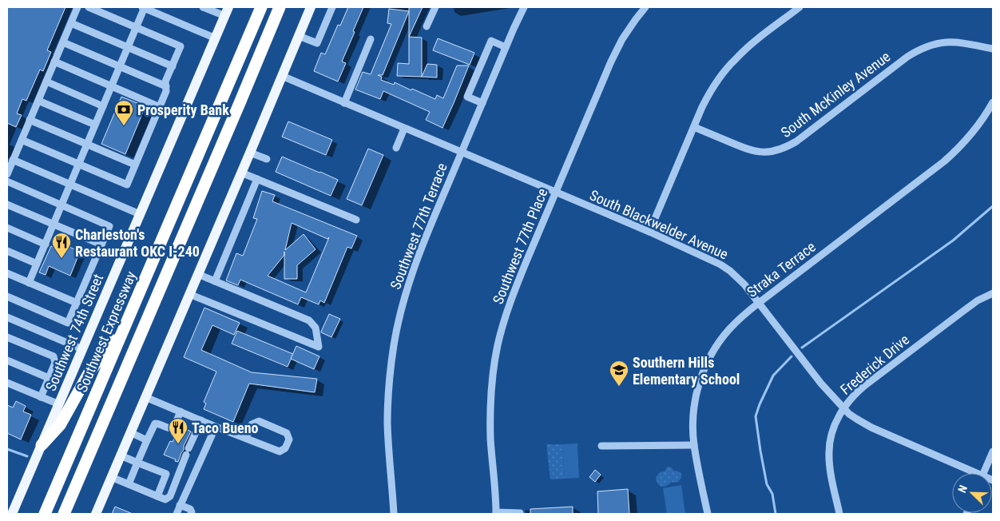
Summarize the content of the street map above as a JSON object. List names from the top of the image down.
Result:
{
  "streets": {
    "highway": ["Southwest Expressway"],
    "main road": ["Southwest 74th Street"],
    "street": [
      "South McKinley Avenue",
      "South Blackwelder Avenue",
      "Southwest 77th Terrace",
      "Southwest 77th Place",
      "Straka Terrace",
      "Frederick Drive"
    ]
  },
  "crossings": [
    ["South Blackwelder Avenue", "Southwest 77th Terrace"],
    ["South Blackwelder Avenue", "Southwest 77th Place"],
    ["South Blackwelder Avenue", "Straka Terrace"],
    ["South Blackwelder Avenue", "Frederick Drive"]
  ],
  "places": {
    "bank": ["Prosperity Bank"],
    "restaurant": ["Charleston's Restaurant OKC I-240", "Taco Bueno"],
    "school or university": ["Southern Hills Elementary School"]
  },
  "north": "top left"
}
